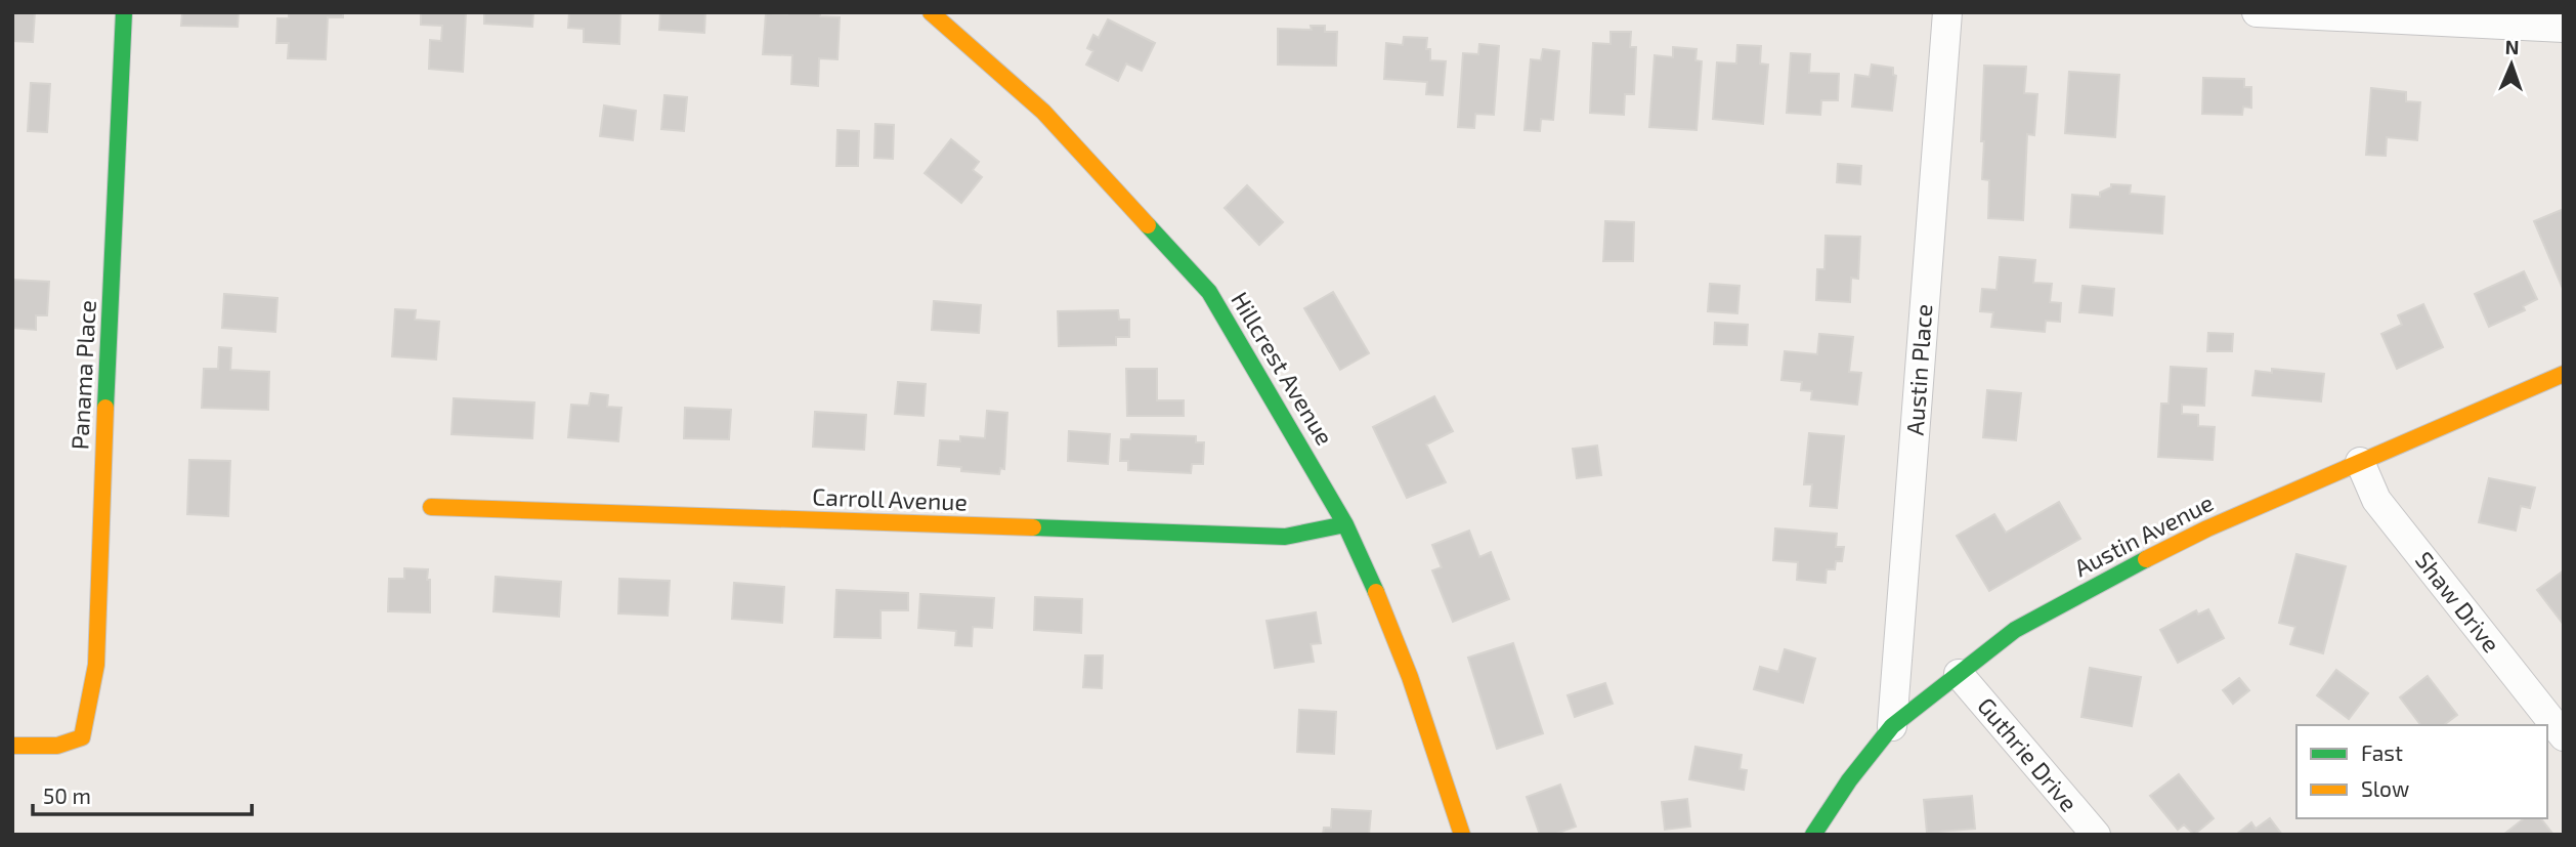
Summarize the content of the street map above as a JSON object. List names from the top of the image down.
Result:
{
  "streets": {
    "street": [
      "Hillcrest Avenue",
      "Austin Place",
      "Panama Place",
      "Carroll Avenue",
      "Austin Avenue",
      "Shaw Drive",
      "Guthrie Drive"
    ]
  },
  "crossings": [
    ["Hillcrest Avenue", "Carroll Avenue"],
    ["Austin Place", "Austin Avenue"],
    ["Austin Avenue", "Shaw Drive"],
    ["Austin Avenue", "Guthrie Drive"]
  ],
  "legend": ["Fast", "Slow"],
  "scale_bar": "50 m",
  "north": "top"
}
